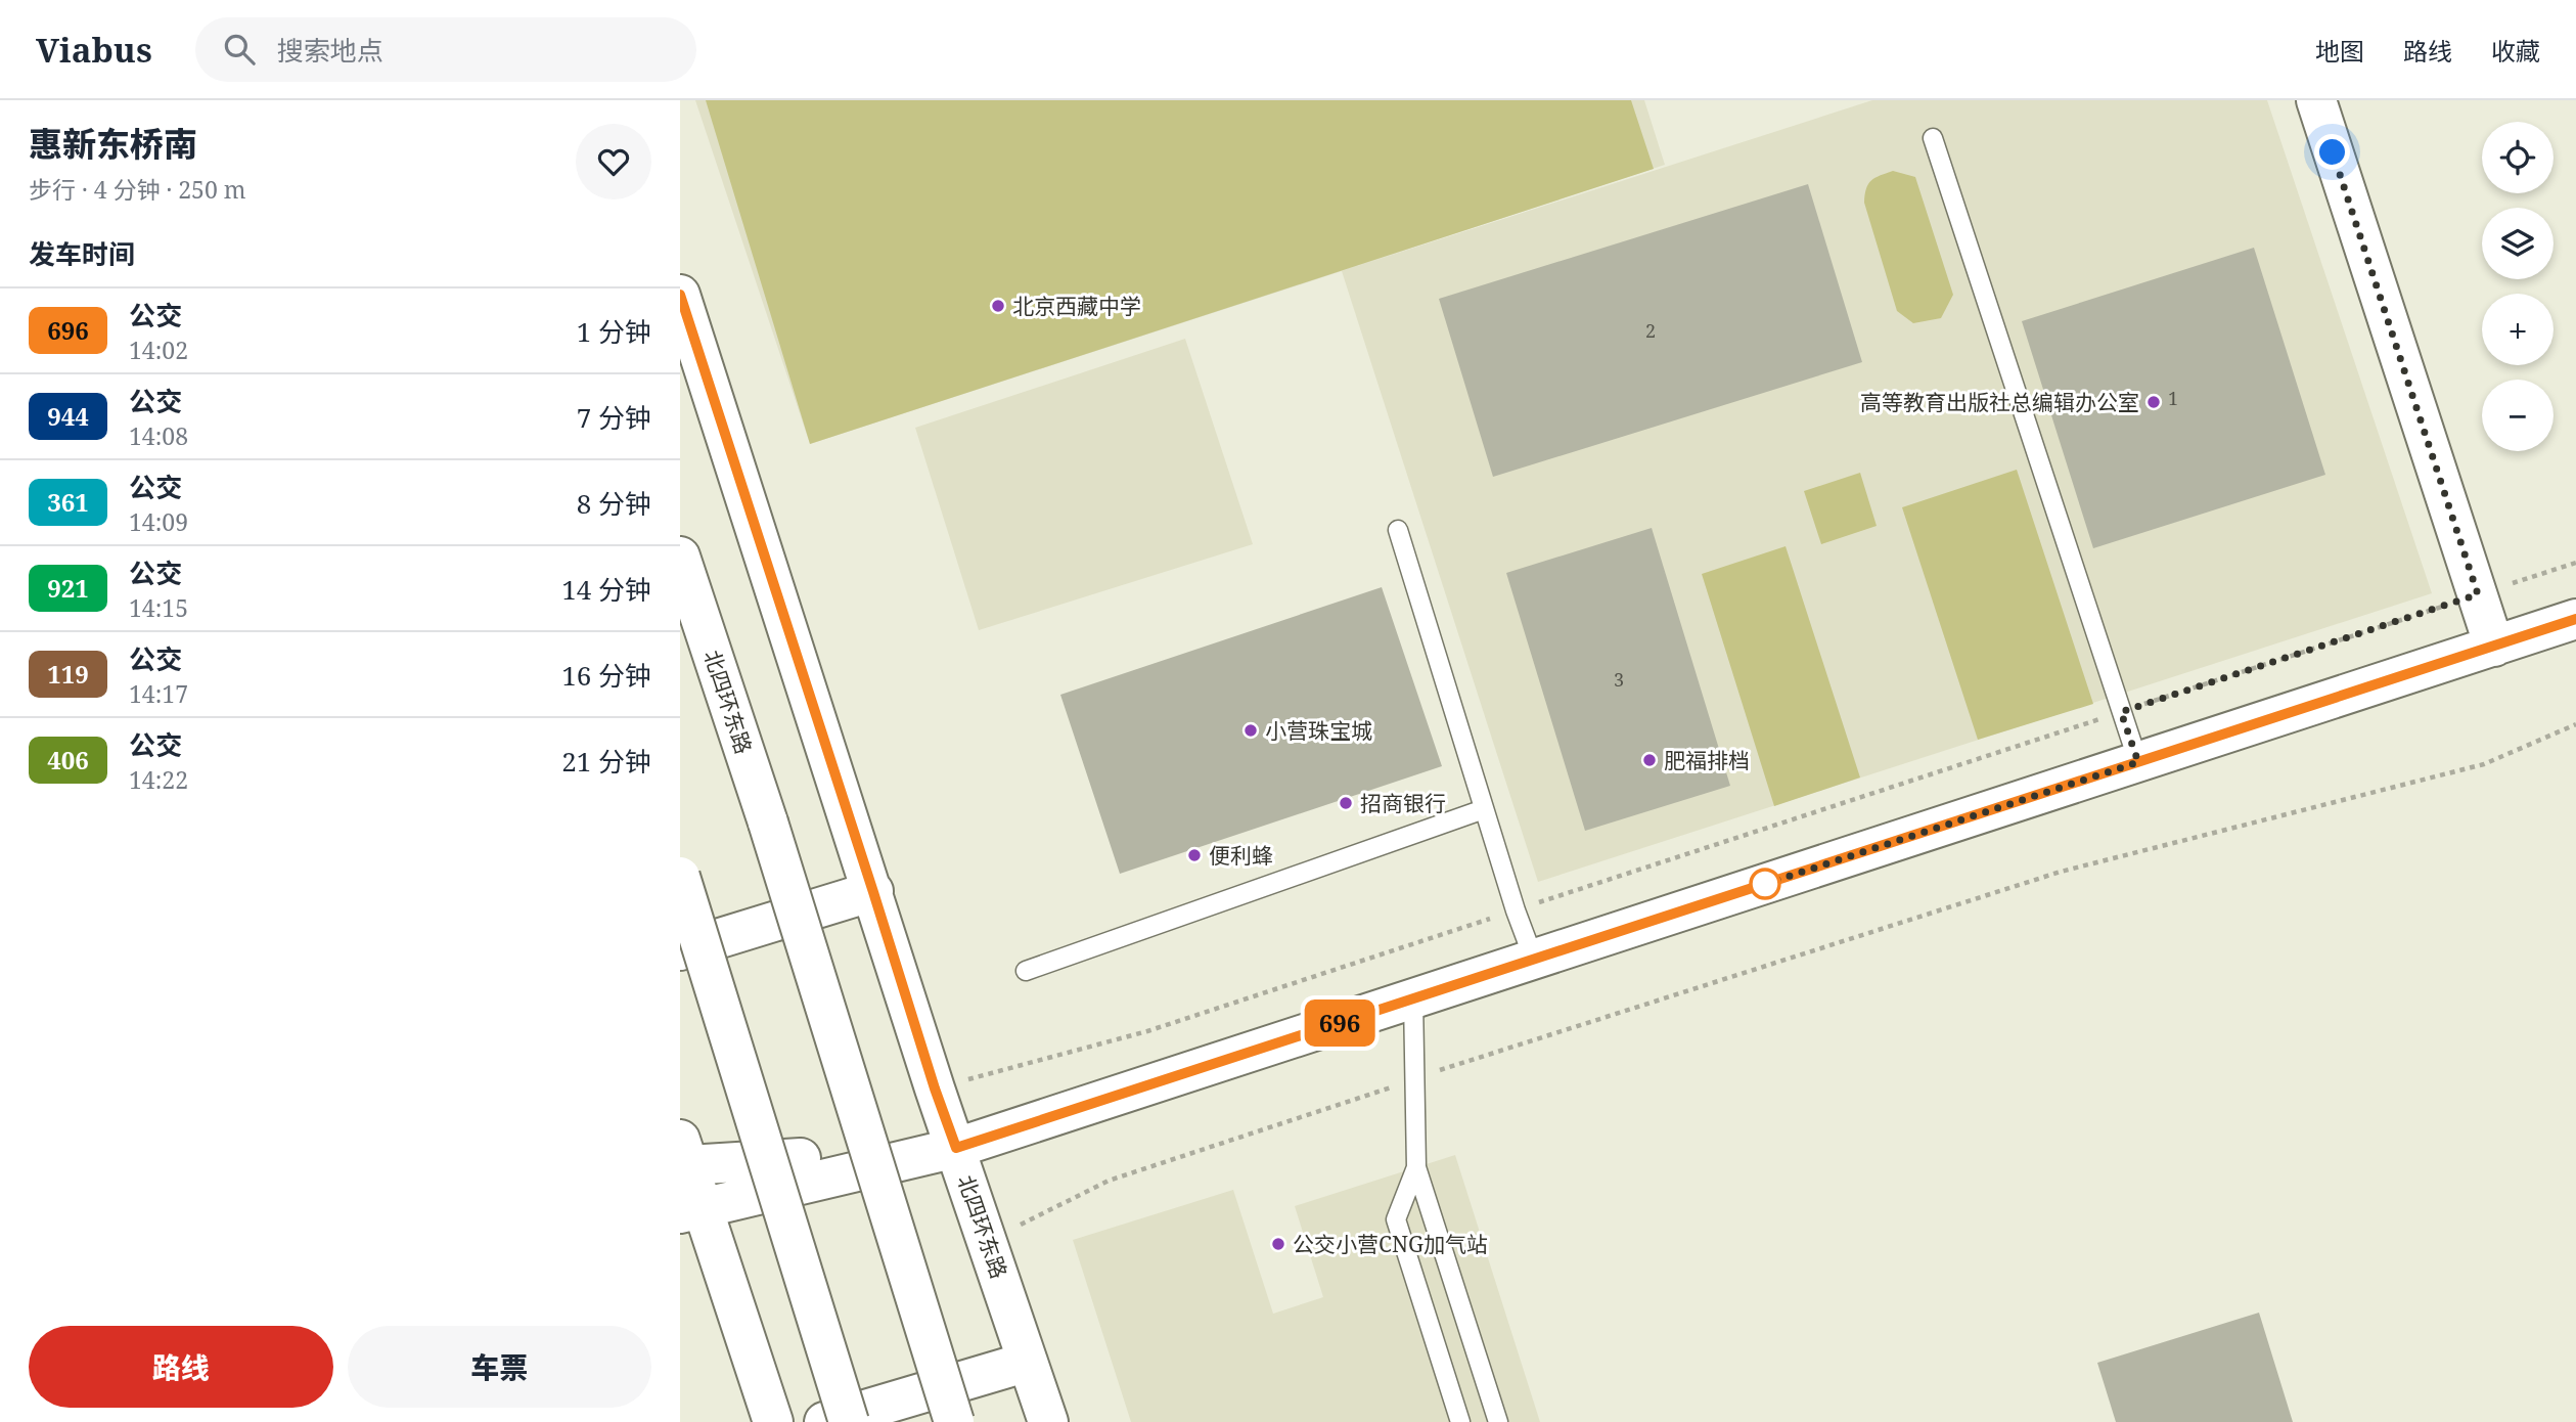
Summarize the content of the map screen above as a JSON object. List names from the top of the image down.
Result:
{
  "streets": {
    "main road": ["北四环东路"]
  },
  "places": [
    "北京西藏中学",
    "高等教育出版社总编辑办公室",
    "小营珠宝城",
    "肥福排档",
    "招商银行",
    "便利蜂",
    "公交小营CNG加气站"
  ],
  "lines": ["bus line 696"],
  "house_numbers": ["2", "1", "3"],
  "page": {
    "header": "Viabus",
    "search": "搜索地点",
    "nav": ["地图", "路线", "收藏"],
    "heading": [
      ["惠新东桥南", "步行 · 4 分钟 · 250 m"],
      "发车时间"
    ],
    "on_map": "696",
    "map_buttons": ["+", "−"],
    "list": [
      {
        "mark": "696",
        "name": "公交",
        "note": "14:02",
        "value": "1 分钟"
      },
      {
        "mark": "944",
        "name": "公交",
        "note": "14:08",
        "value": "7 分钟"
      },
      {
        "mark": "361",
        "name": "公交",
        "note": "14:09",
        "value": "8 分钟"
      },
      {
        "mark": "921",
        "name": "公交",
        "note": "14:15",
        "value": "14 分钟"
      },
      {
        "mark": "119",
        "name": "公交",
        "note": "14:17",
        "value": "16 分钟"
      },
      {
        "mark": "406",
        "name": "公交",
        "note": "14:22",
        "value": "21 分钟"
      }
    ],
    "buttons": ["路线", "车票"]
  }
}
